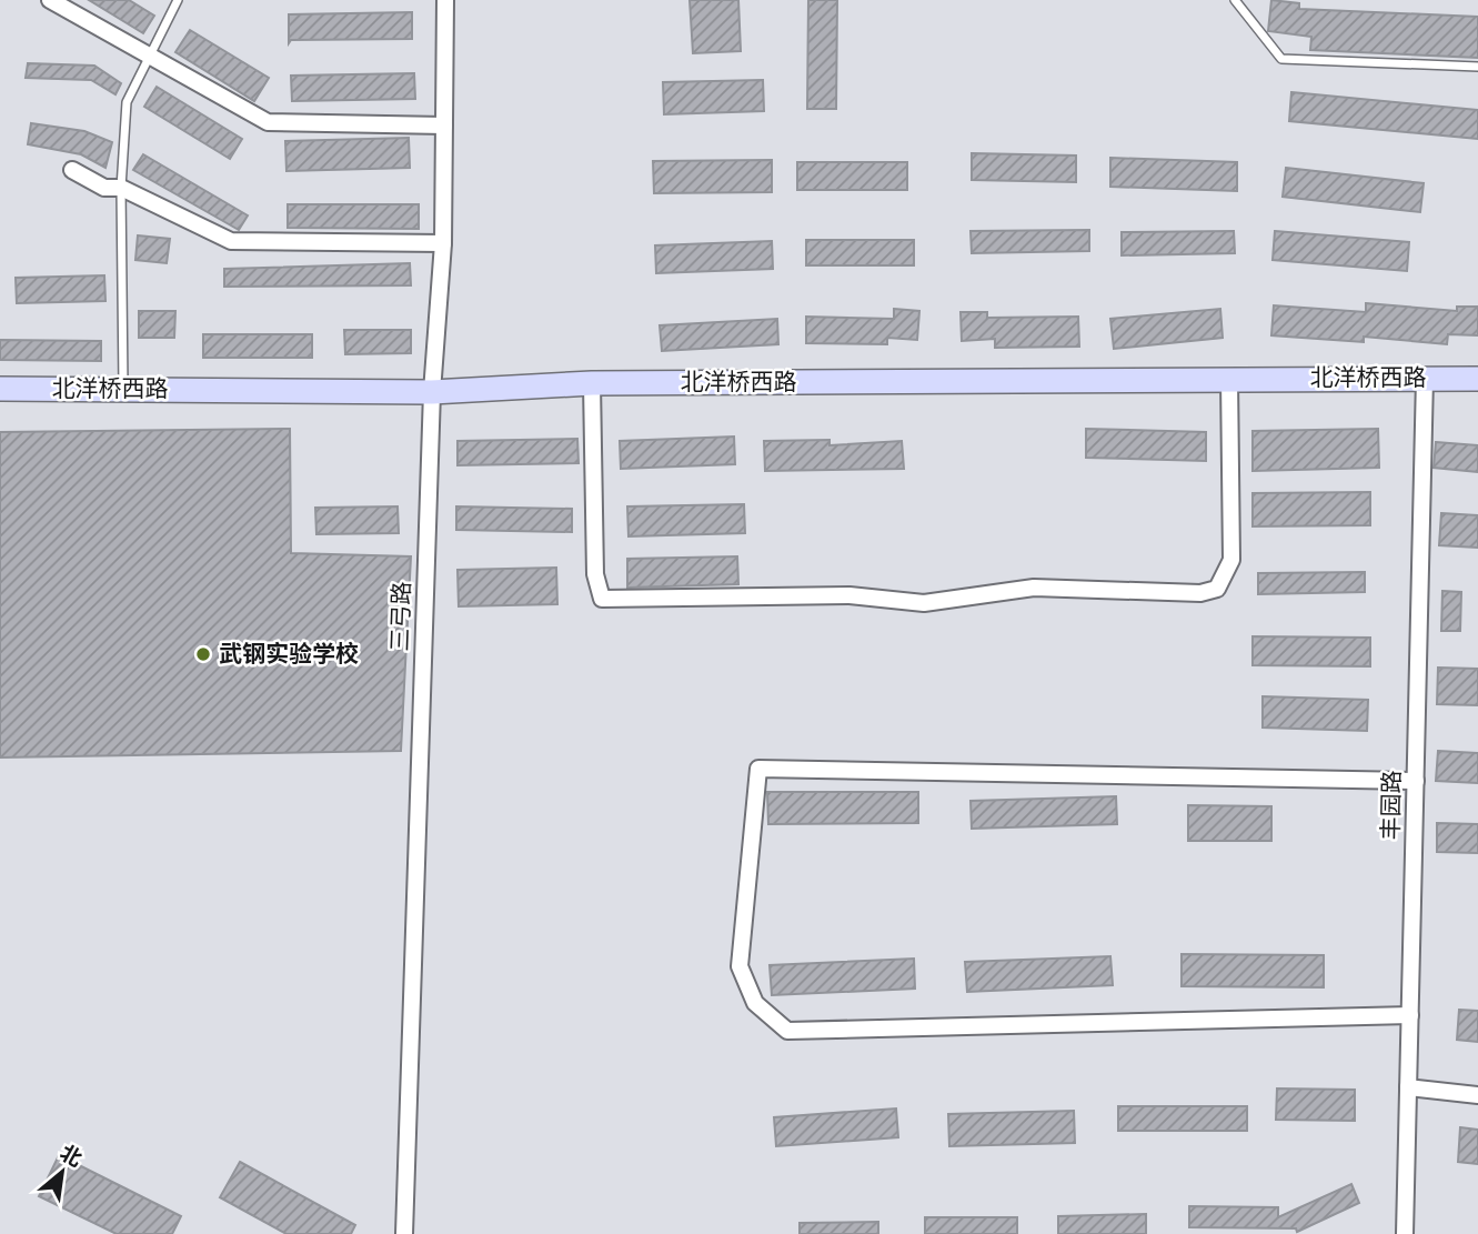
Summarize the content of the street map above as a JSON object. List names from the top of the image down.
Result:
{
  "streets": {
    "main road": ["北洋桥西路"],
    "street": ["三弓路", "丰园路"]
  },
  "crossings": [
    ["北洋桥西路", "三弓路"],
    ["北洋桥西路", "丰园路"]
  ],
  "places": ["武钢实验学校"],
  "north": "top right"
}
